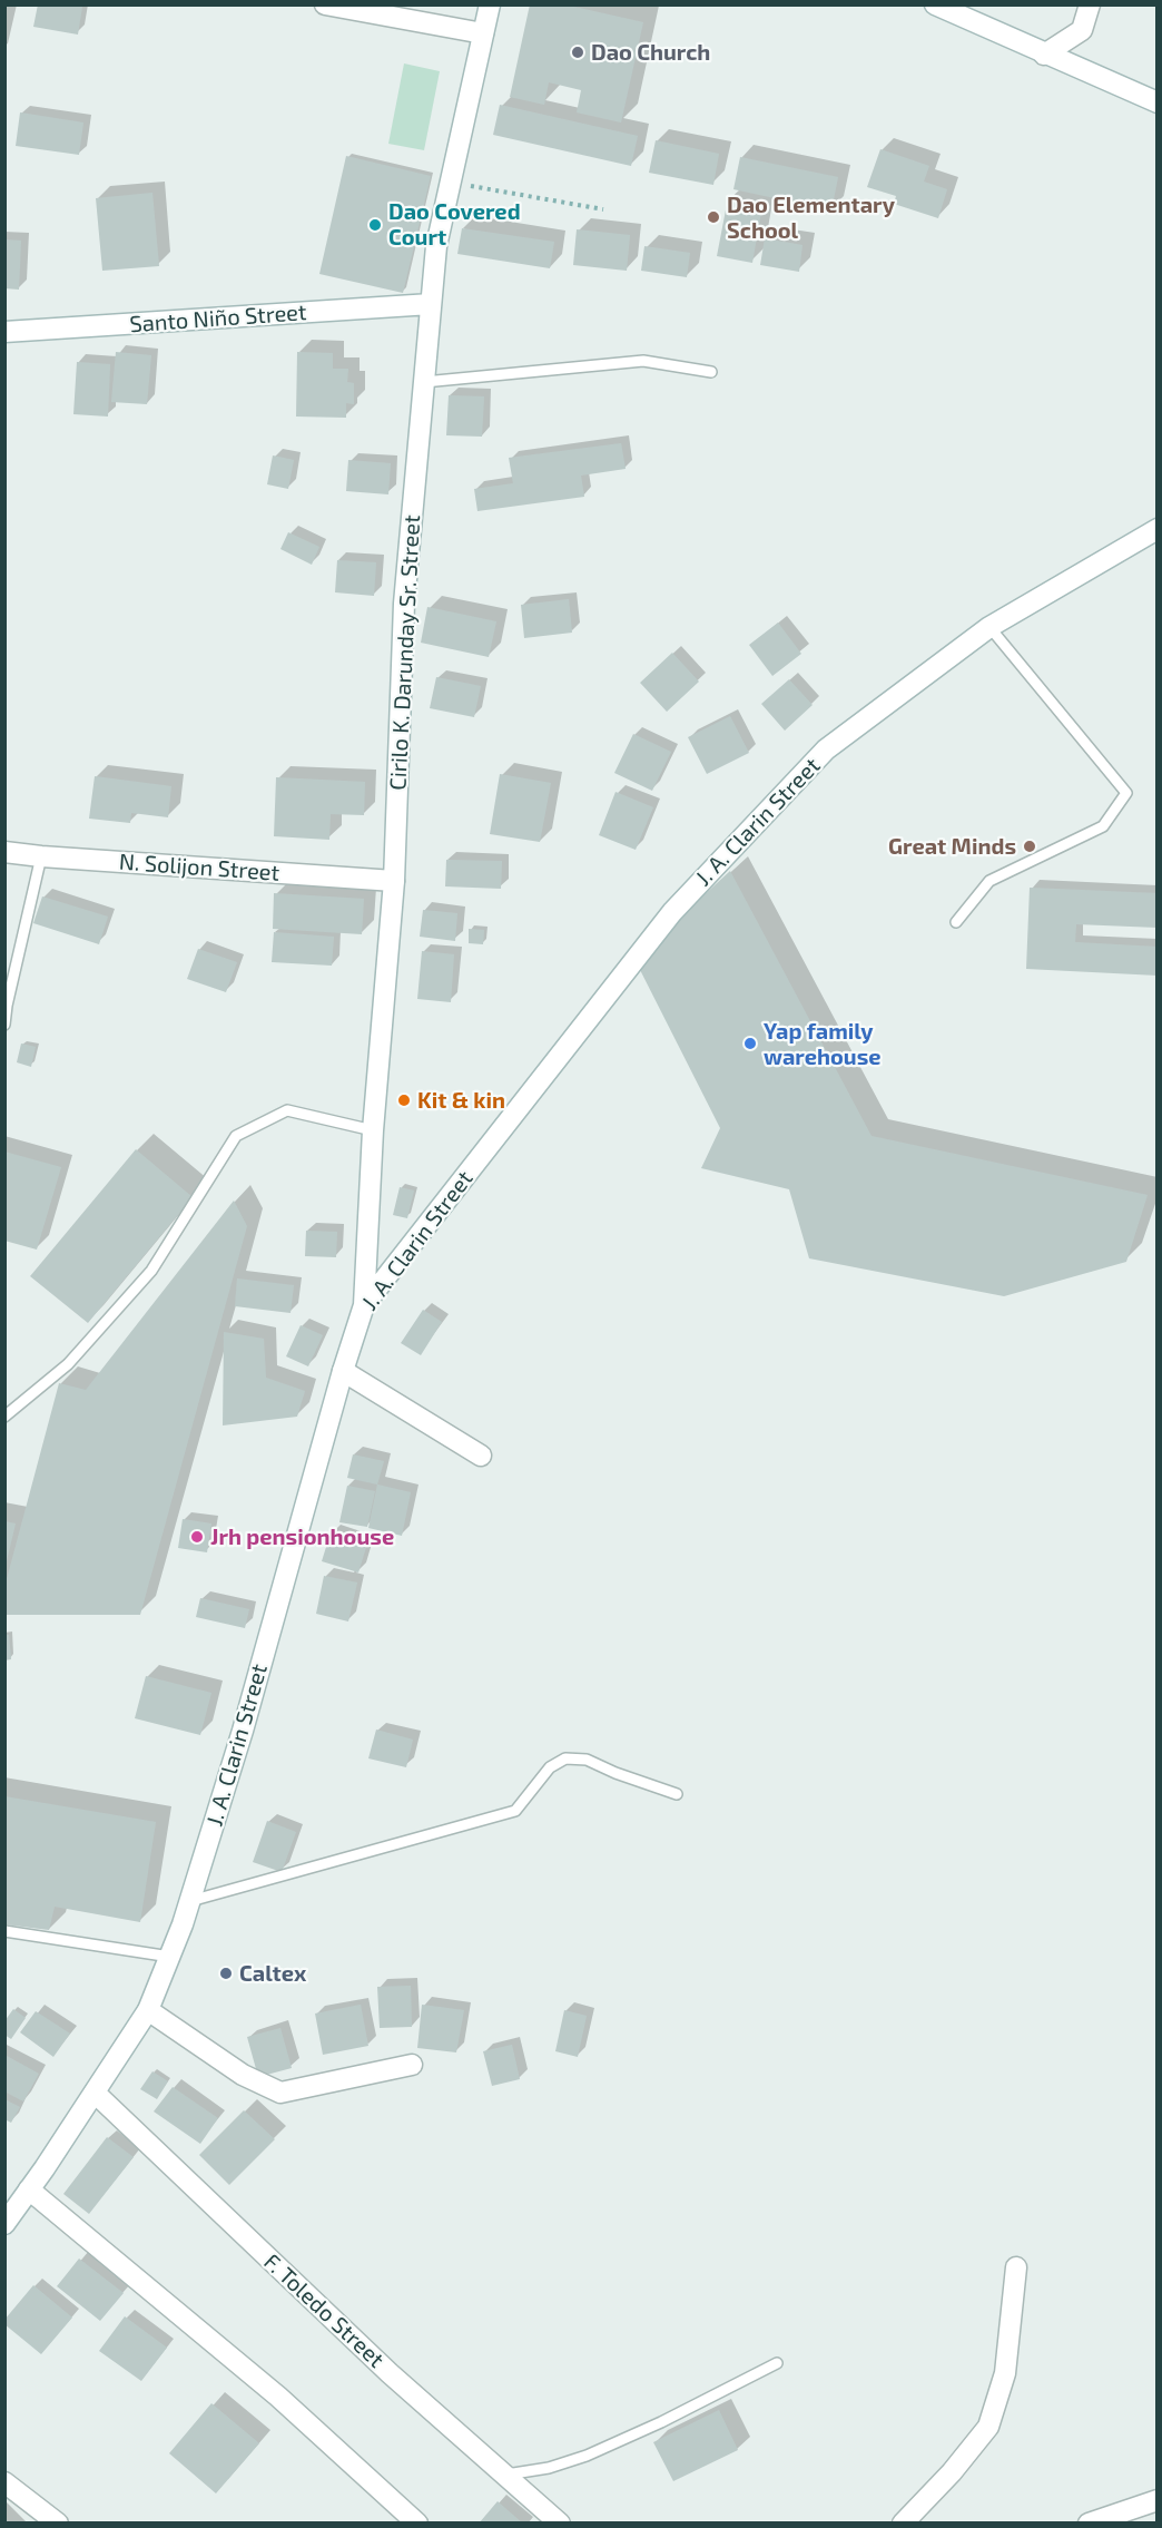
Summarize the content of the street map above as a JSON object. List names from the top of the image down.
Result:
{
  "streets": {
    "main road": [
      "Santo Niño Street",
      "Cirilo K. Darunday Sr. Street",
      "J. A. Clarin Street",
      "N. Solijon Street",
      "F. Toledo Street"
    ]
  },
  "crossings": [
    ["Santo Niño Street", "Cirilo K. Darunday Sr. Street"],
    ["Cirilo K. Darunday Sr. Street", "J. A. Clarin Street"],
    ["Cirilo K. Darunday Sr. Street", "N. Solijon Street"],
    ["J. A. Clarin Street", "F. Toledo Street"]
  ],
  "places": [
    "Dao Church",
    "Dao Elementary School",
    "Dao Covered Court",
    "Great Minds",
    "Yap family warehouse",
    "Kit & kin",
    "Jrh pensionhouse",
    "Caltex"
  ]
}
